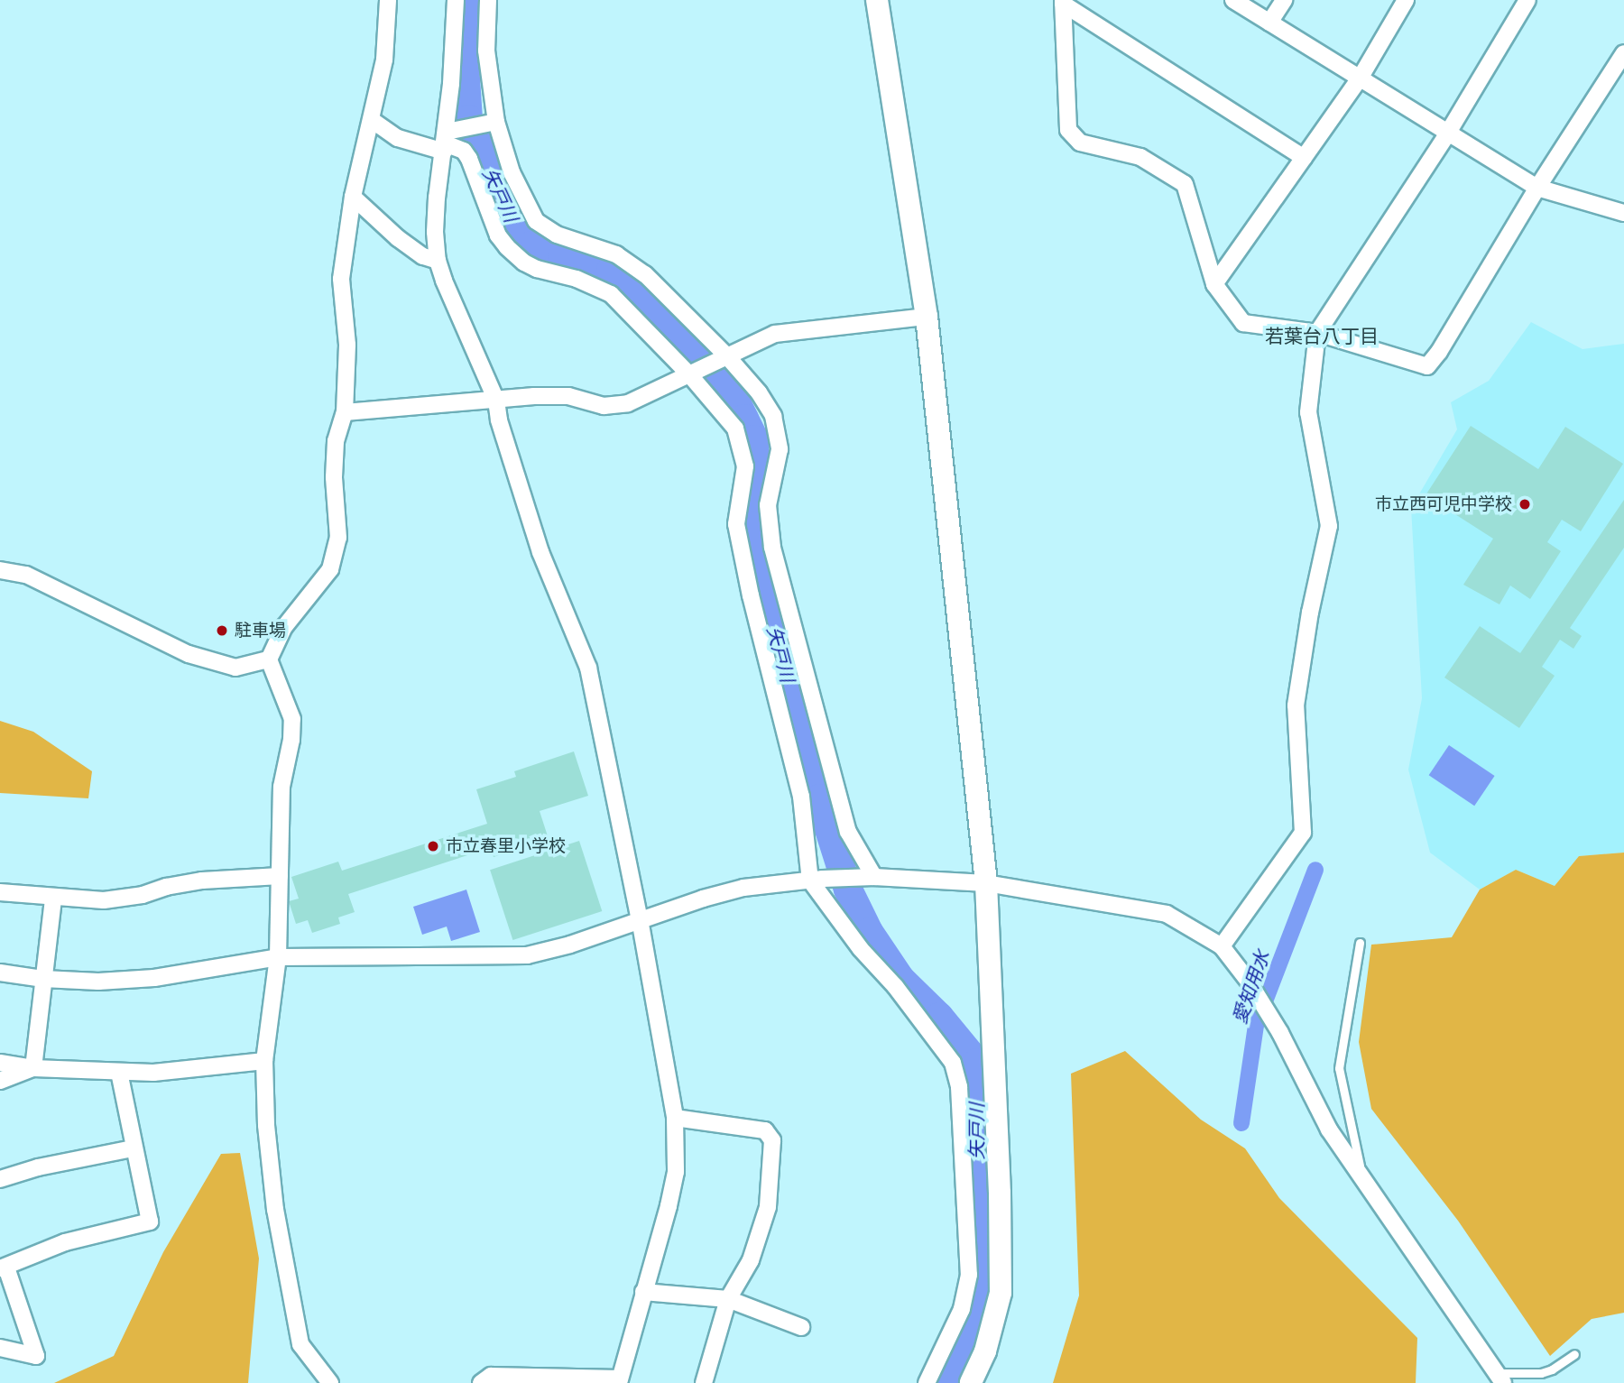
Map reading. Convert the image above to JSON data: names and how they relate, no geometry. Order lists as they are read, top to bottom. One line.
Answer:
{"districts":["若葉台八丁目"],"water":["矢戸川","愛知用水"],"places":["市立西可児中学校","駐車場","市立春里小学校"]}
